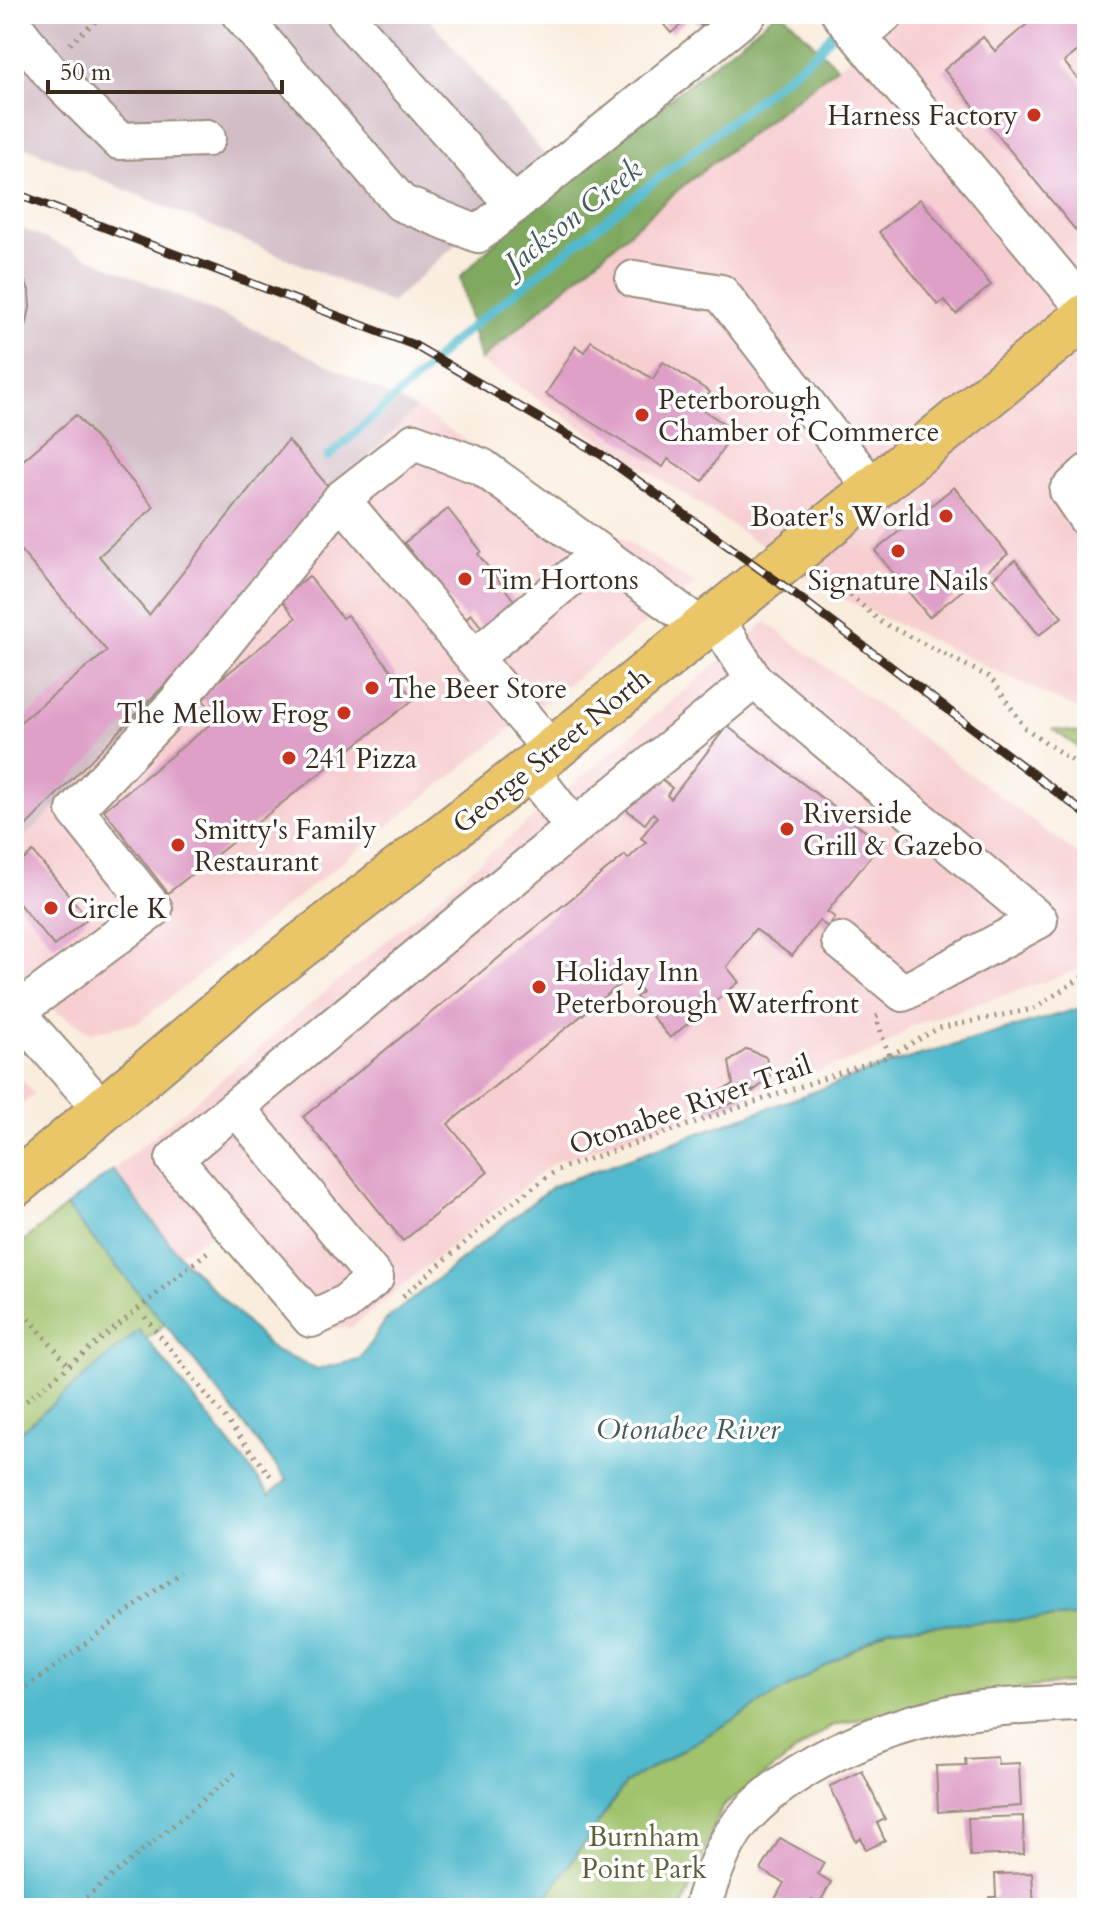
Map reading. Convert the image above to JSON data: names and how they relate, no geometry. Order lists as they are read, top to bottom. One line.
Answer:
{"streets":{"main road":["George Street North"],"path":["Otonabee River Trail"]},"water":["Jackson Creek","Otonabee River"],"parks":["Burnham Point Park"],"places":["Harness Factory","Peterborough Chamber of Commerce","Boater's World","Signature Nails","Tim Hortons","The Beer Store","The Mellow Frog","241 Pizza","Riverside Grill & Gazebo","Smitty's Family Restaurant","Circle K","Holiday Inn Peterborough Waterfront"],"scale_bar":"50 m"}
